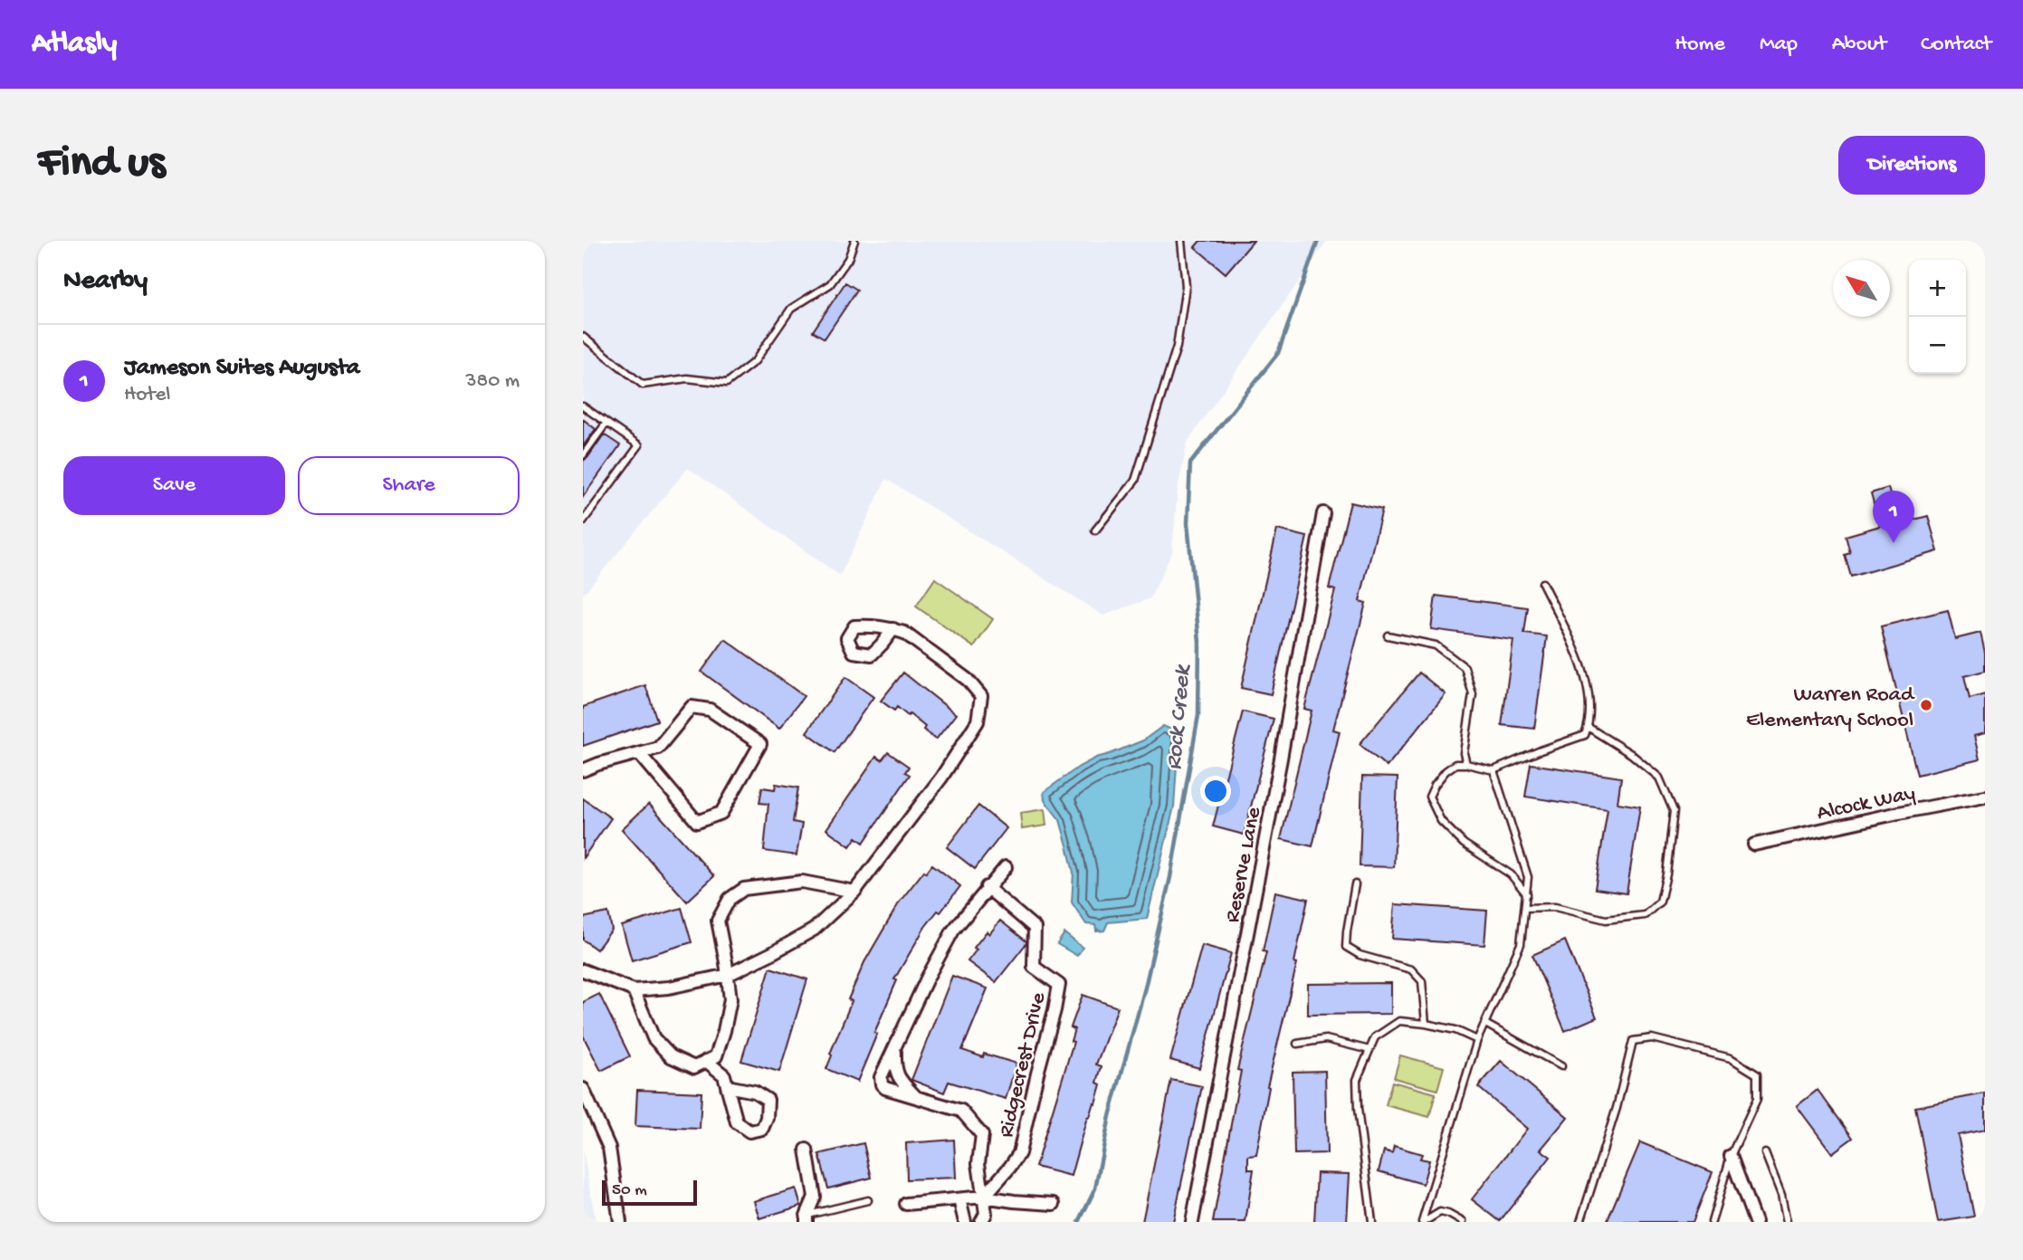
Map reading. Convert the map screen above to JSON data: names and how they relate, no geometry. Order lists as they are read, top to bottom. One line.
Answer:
{"streets":{"street":["Alcock Way","Reserve Lane","Ridgecrest Drive"]},"water":["Rock Creek"],"places":["Warren Road Elementary School"],"scale_bar":"50 m","north":"top left","page":{"header":"Atlasly","nav":["Home","Map","About","Contact"],"buttons":["Directions",["Save","Share"]],"title":"Find us","heading":"Nearby","map_buttons":["+","−"],"list":[{"mark":"1","name":"Jameson Suites Augusta","note":"Hotel","value":"380 m"}],"pins":"1","scale":"50 m"}}
